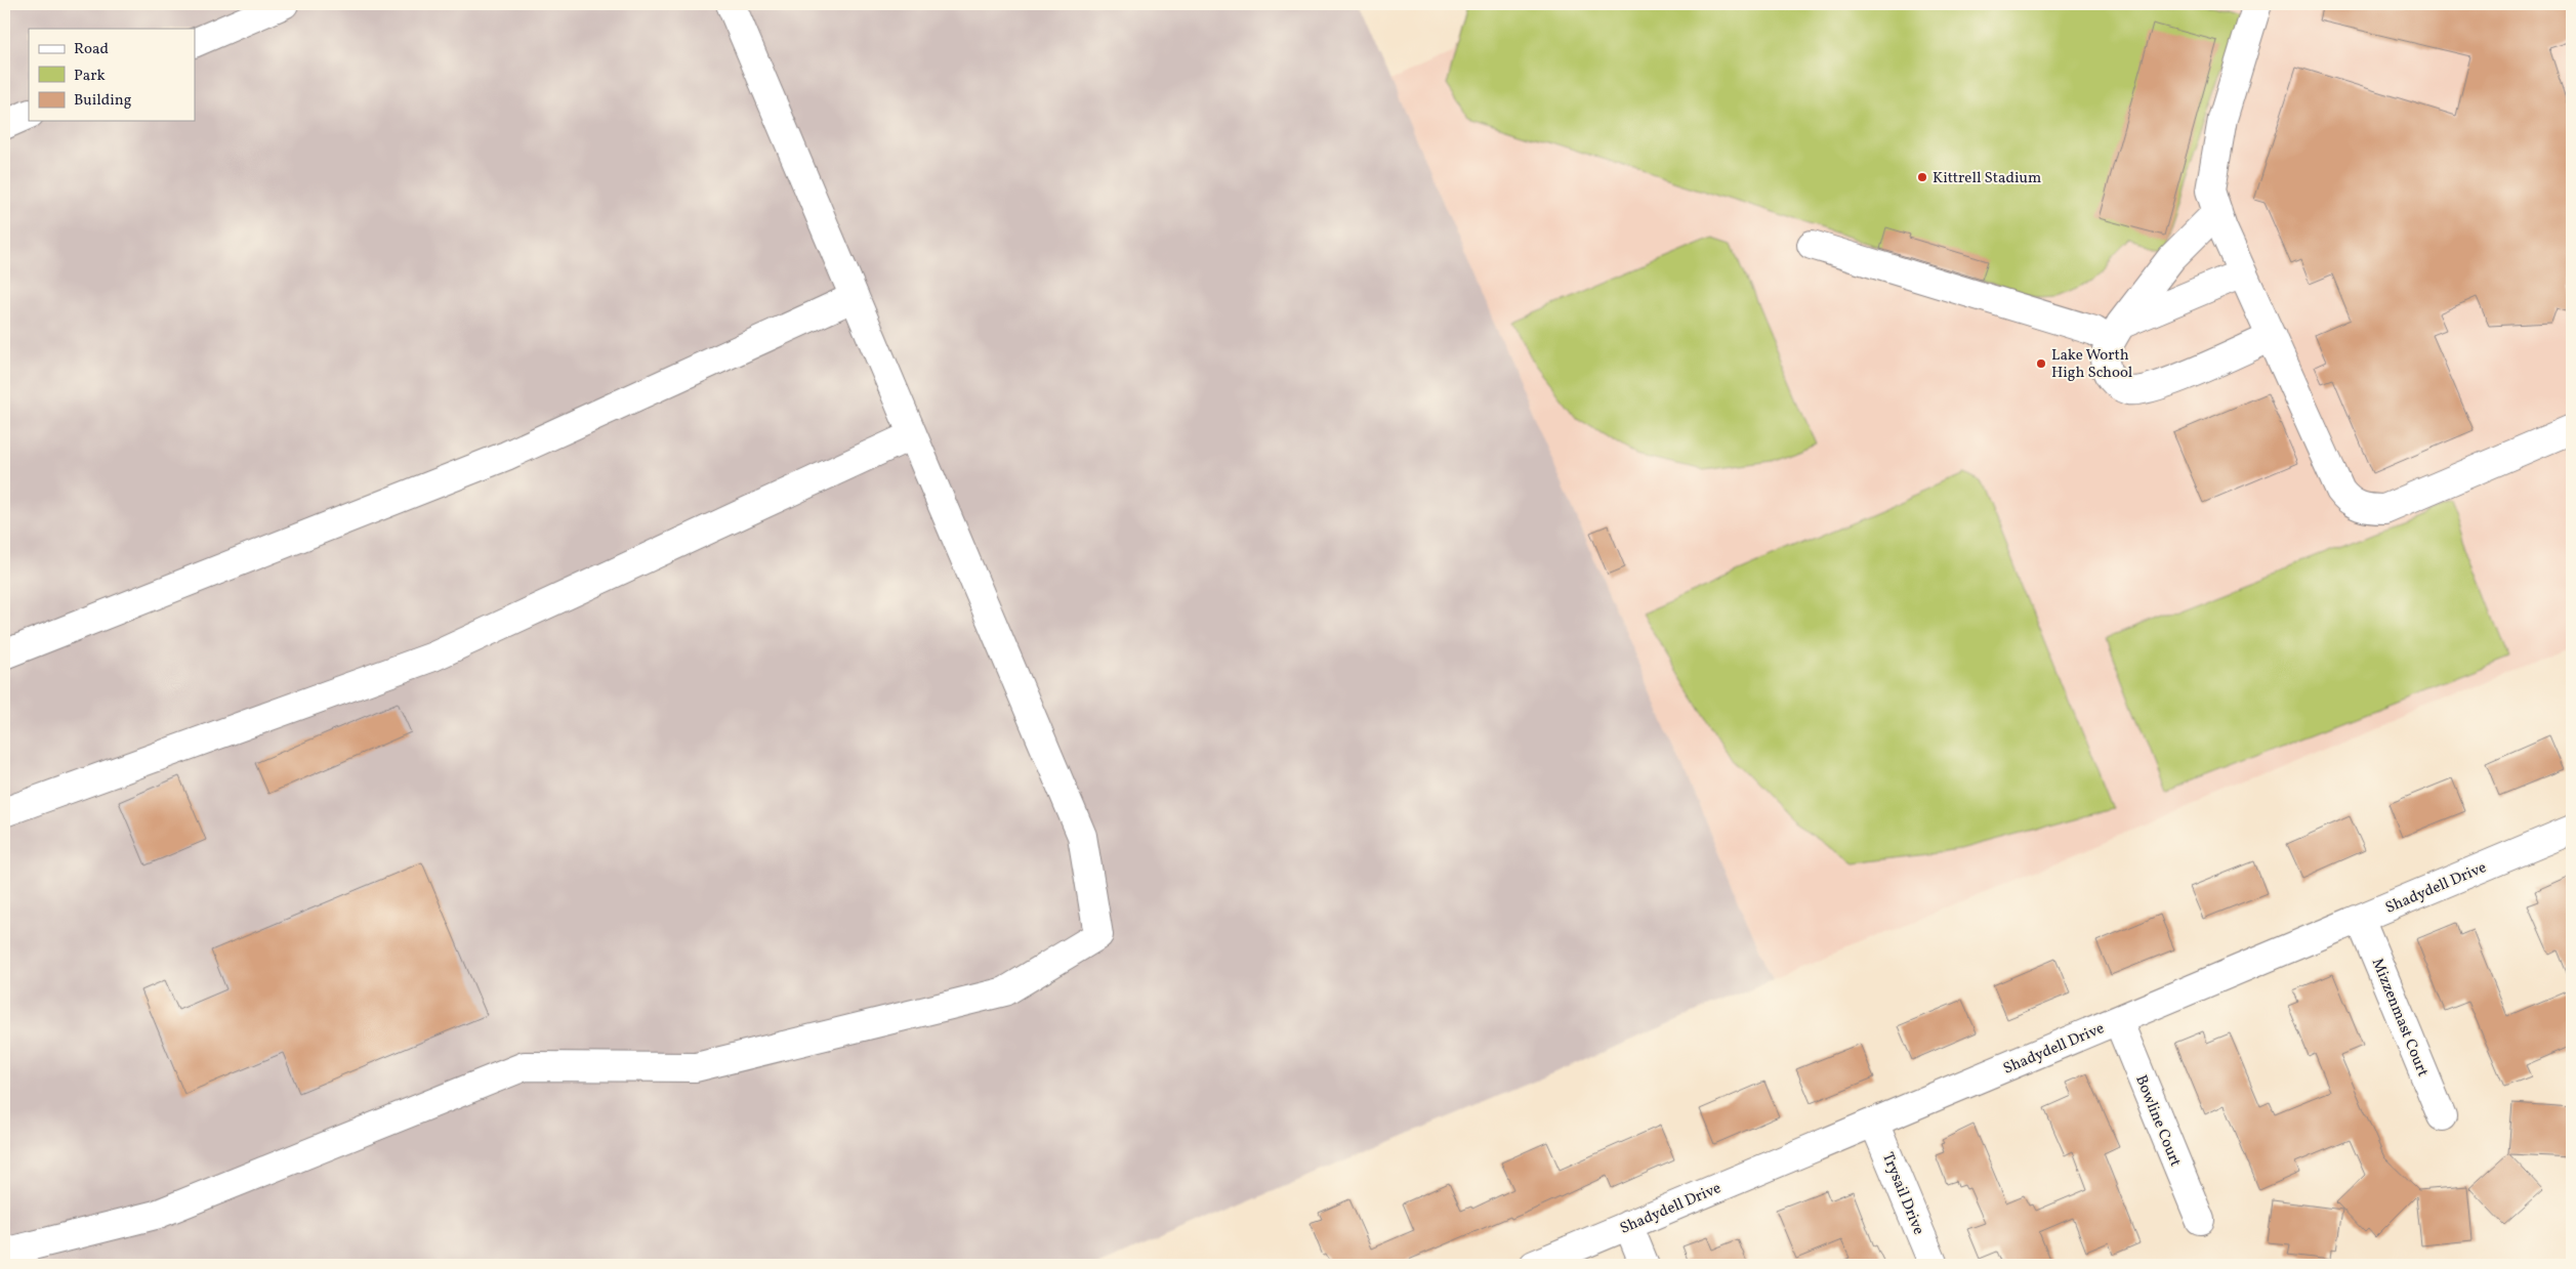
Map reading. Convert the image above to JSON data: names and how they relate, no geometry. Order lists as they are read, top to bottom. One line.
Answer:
{"streets":{"street":["Shadydell Drive","Mizzenmast Court","Bowline Court","Trysail Drive"]},"crossings":[["Shadydell Drive","Mizzenmast Court"],["Shadydell Drive","Bowline Court"],["Shadydell Drive","Trysail Drive"]],"places":["Kittrell Stadium","Lake Worth High School"],"legend":["Road","Park","Building"]}
